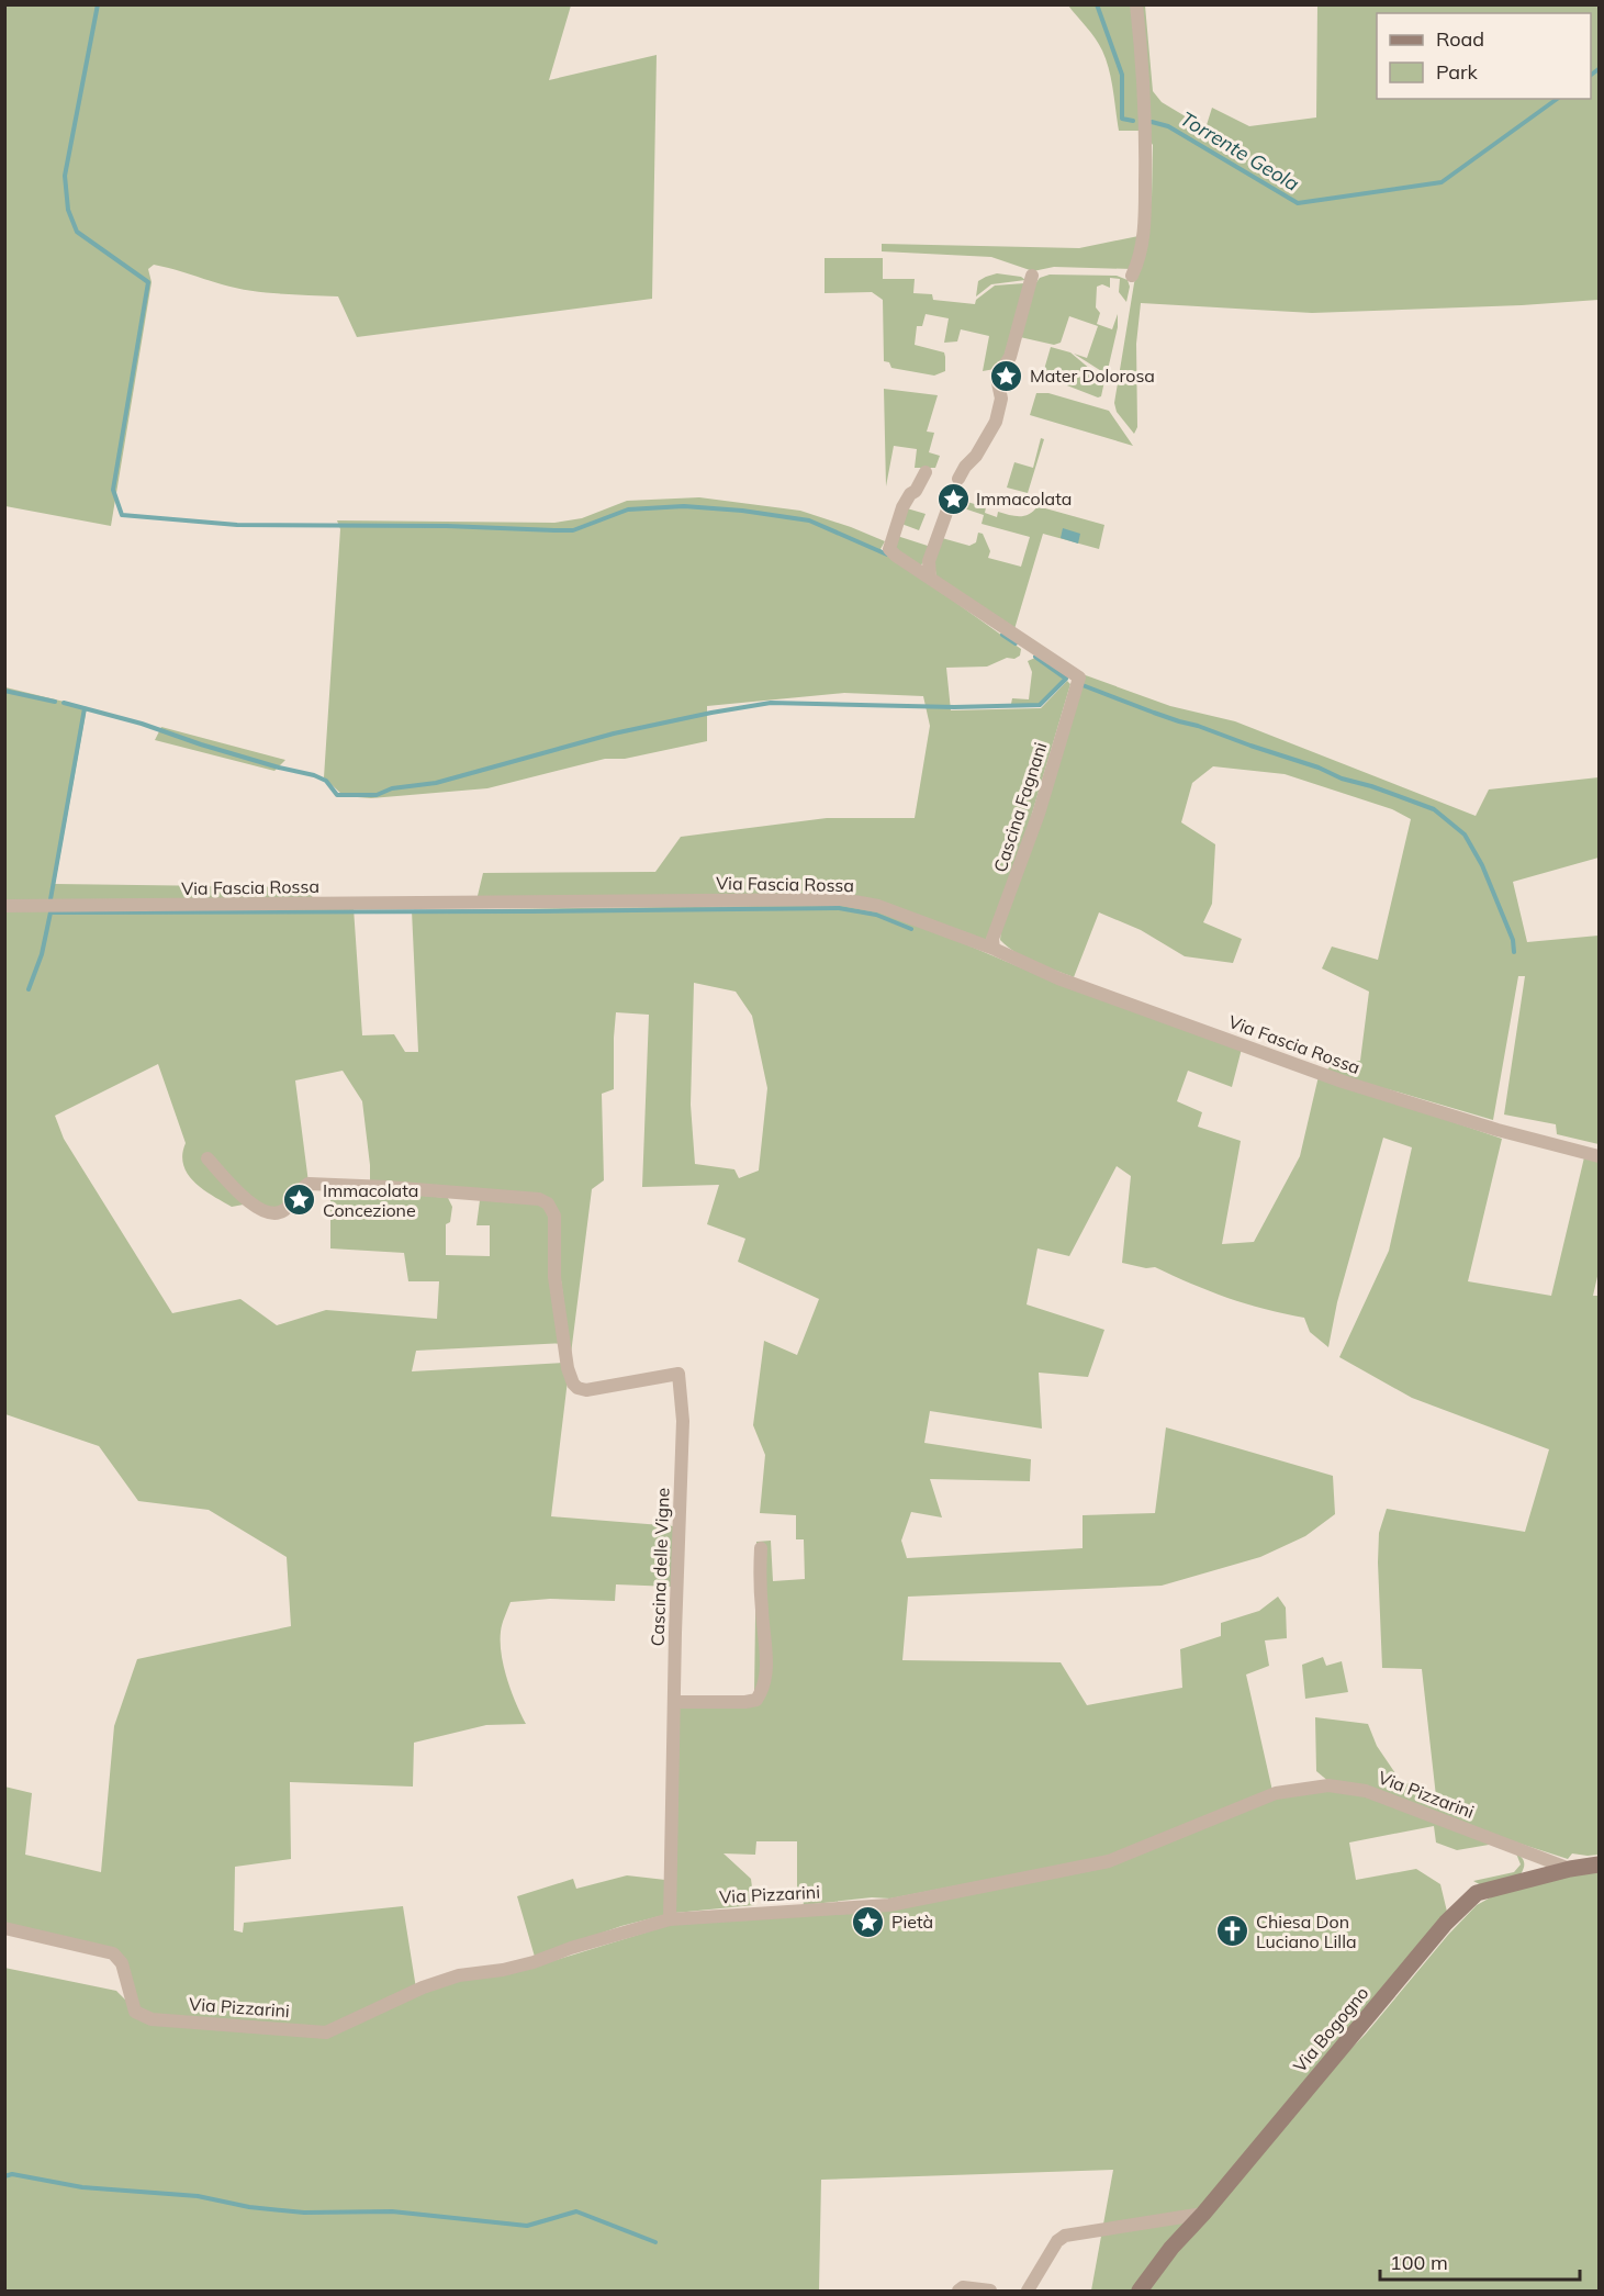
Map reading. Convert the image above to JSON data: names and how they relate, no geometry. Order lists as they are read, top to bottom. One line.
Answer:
{"streets":{"main road":["Via Bogogno"],"street":["Cascina Fagnani","Via Fascia Rossa","Cascina delle Vigne","Via Pizzarini"]},"crossings":[["Cascina Fagnani","Via Fascia Rossa"],["Cascina delle Vigne","Via Pizzarini"],["Via Pizzarini","Via Bogogno"]],"water":["Torrente Geola"],"places":{"place":["Mater Dolorosa","Immacolata","Immacolata Concezione","Pietà"],"church":["Chiesa Don Luciano Lilla"]},"legend":["Road","Park"],"scale_bar":"100 m"}
